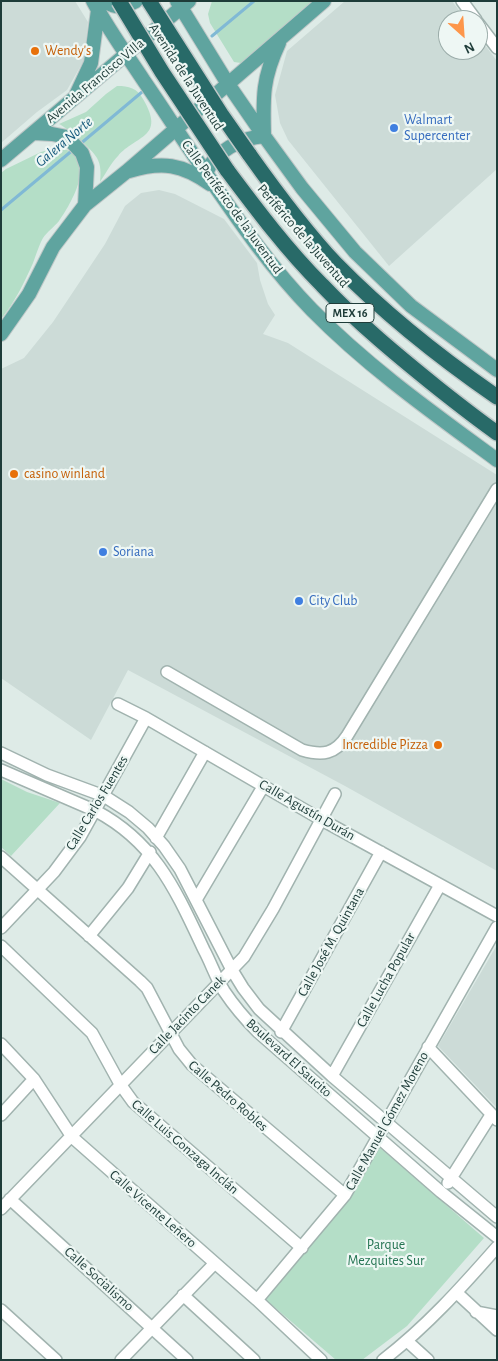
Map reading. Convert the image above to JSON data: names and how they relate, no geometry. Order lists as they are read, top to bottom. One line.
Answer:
{"streets":{"highway":["Avenida de la Juventud","Periférico de la Juventud","MEX 16"],"main road":["Avenida Francisco Villa","Calle Periférico de la Juventud"],"street":["Calle Carlos Fuentes","Calle Agustín Durán","Calle José M. Quintana","Calle Lucha Popular","Calle Jacinto Canek","Boulevard El Saucito","Calle Pedro Robles","Calle Manuel Gómez Moreno","Calle Luis Gonzaga Inclán","Calle Vicente Leñero","Calle Socialismo"]},"crossings":[["Avenida de la Juventud","Periférico de la Juventud"],["Avenida Francisco Villa","Calle Periférico de la Juventud"],["Calle Carlos Fuentes","Calle Agustín Durán"],["Calle Carlos Fuentes","Boulevard El Saucito"],["Calle Carlos Fuentes","Calle Pedro Robles"],["Calle Agustín Durán","Calle José M. Quintana"],["Calle Agustín Durán","Calle Lucha Popular"],["Calle Agustín Durán","Calle Jacinto Canek"],["Calle José M. Quintana","Boulevard El Saucito"],["Calle Lucha Popular","Boulevard El Saucito"],["Calle Jacinto Canek","Boulevard El Saucito"],["Calle Jacinto Canek","Calle Pedro Robles"],["Calle Jacinto Canek","Calle Luis Gonzaga Inclán"],["Calle Jacinto Canek","Calle Vicente Leñero"],["Calle Jacinto Canek","Calle Socialismo"],["Boulevard El Saucito","Calle Manuel Gómez Moreno"],["Calle Pedro Robles","Calle Manuel Gómez Moreno"],["Calle Manuel Gómez Moreno","Calle Luis Gonzaga Inclán"],["Calle Manuel Gómez Moreno","Calle Vicente Leñero"]],"water":["Galera Norte"],"parks":["Parque Mezquites Sur"],"places":["Wendy's","Walmart Supercenter","casino winland","Soriana","City Club","Incredible Pizza"],"north":"bottom right"}
